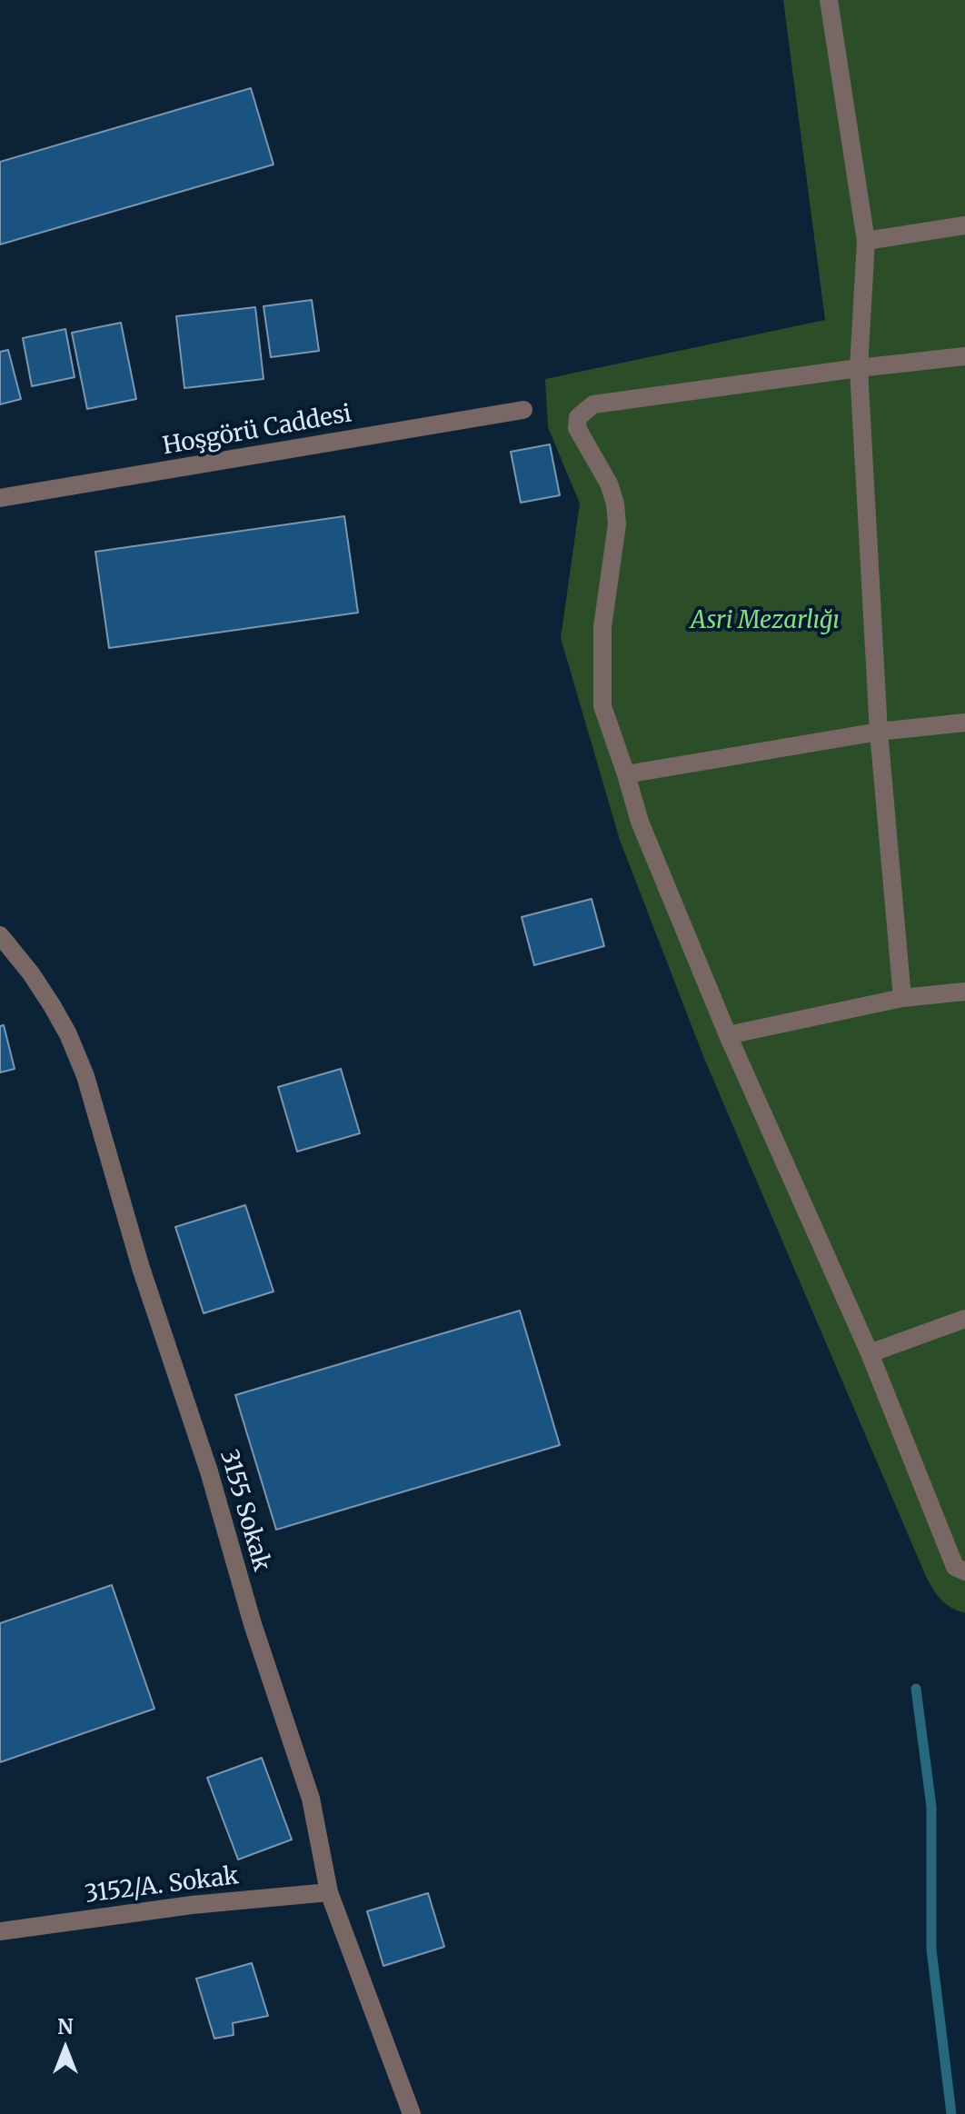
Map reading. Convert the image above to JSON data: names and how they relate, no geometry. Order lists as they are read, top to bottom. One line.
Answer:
{"streets":{"street":["Hoşgörü Caddesi","3155 Sokak","3152/A. Sokak"]},"crossings":[["3155 Sokak","3152/A. Sokak"]],"parks":["Asri Mezarlığı"],"north":"top"}
